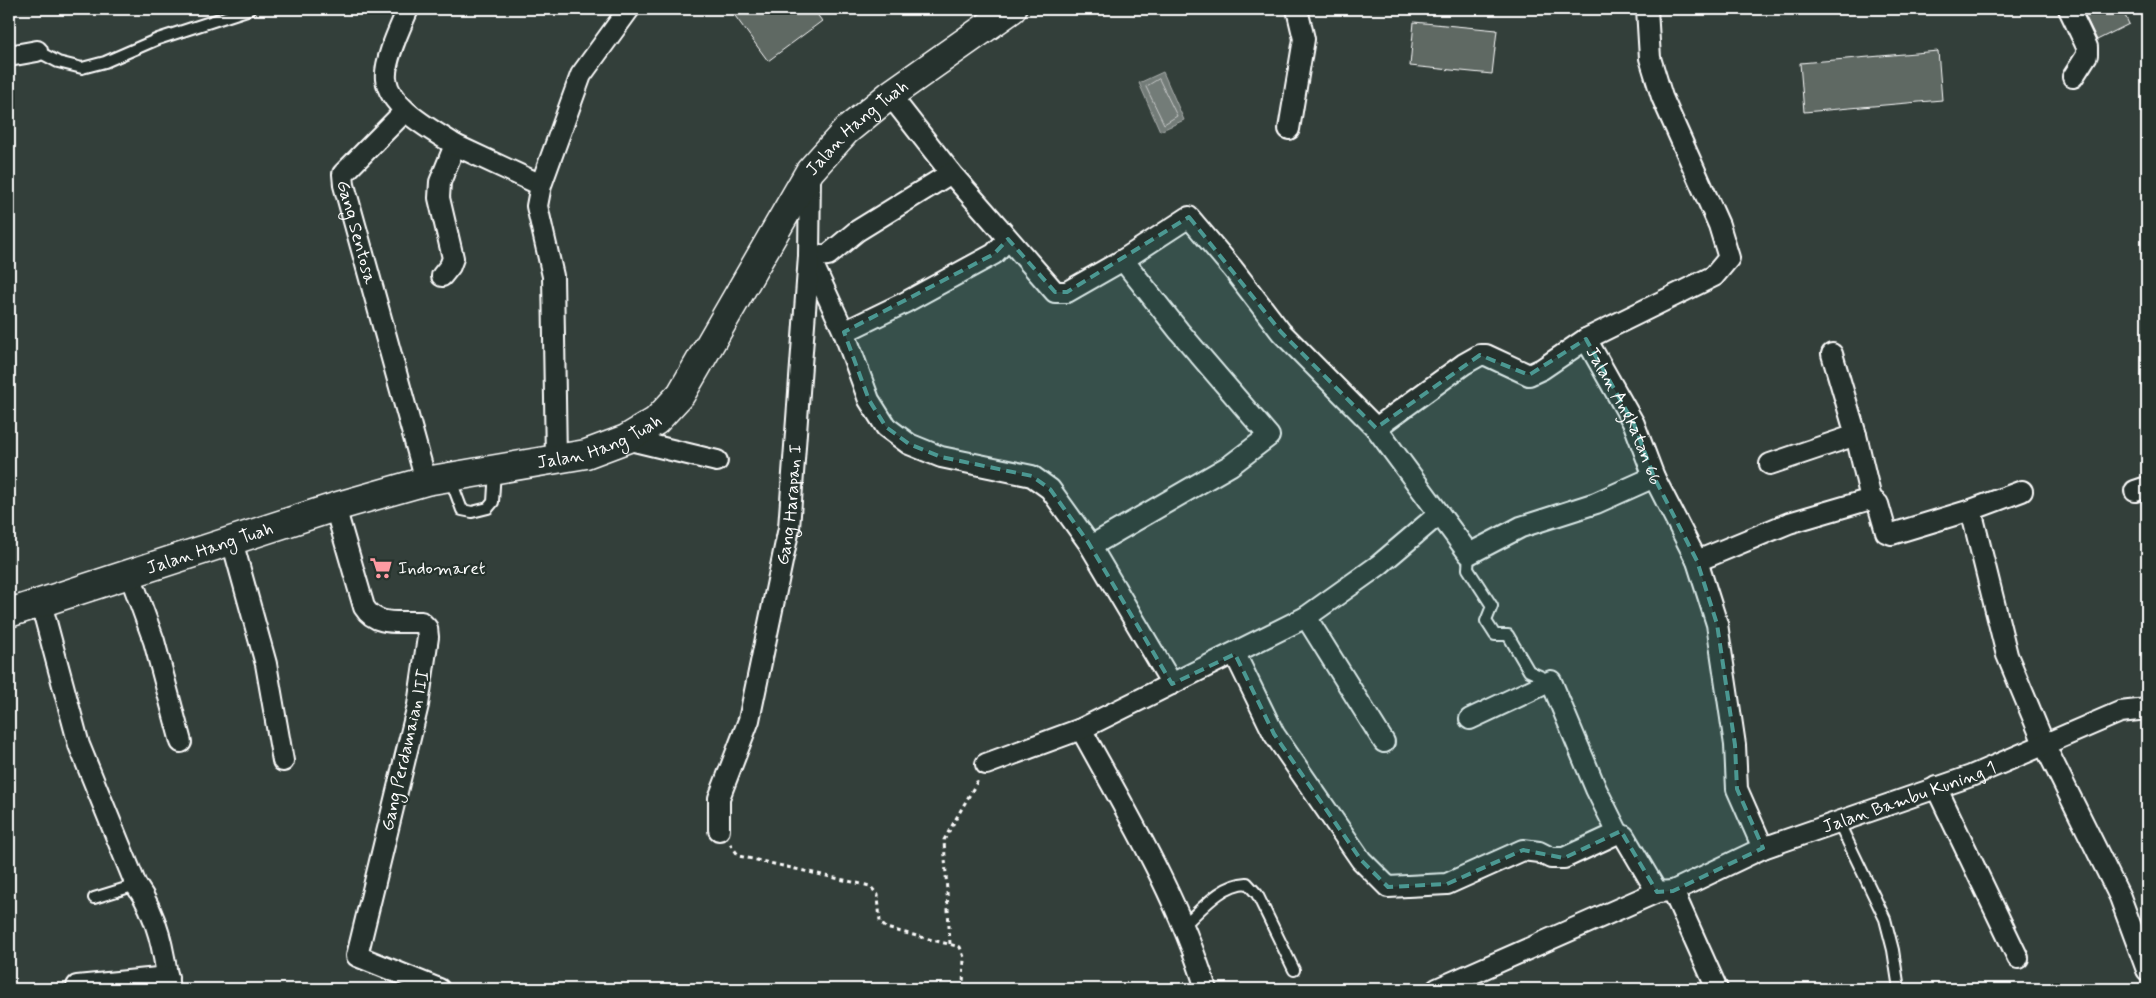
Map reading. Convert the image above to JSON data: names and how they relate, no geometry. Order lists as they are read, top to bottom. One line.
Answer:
{"streets":{"main road":["Jalan Hang Tuah"],"street":["Gang Sentosa","Jalan Angkatan 66","Gang Harapan I","Gang Perdamaian III","Jalan Bambu Kuning 1"]},"crossings":[["Jalan Hang Tuah","Gang Sentosa"],["Jalan Hang Tuah","Gang Harapan I"],["Jalan Hang Tuah","Gang Perdamaian III"],["Jalan Angkatan 66","Jalan Bambu Kuning 1"]],"places":{"supermarket":["Indomaret"]}}
